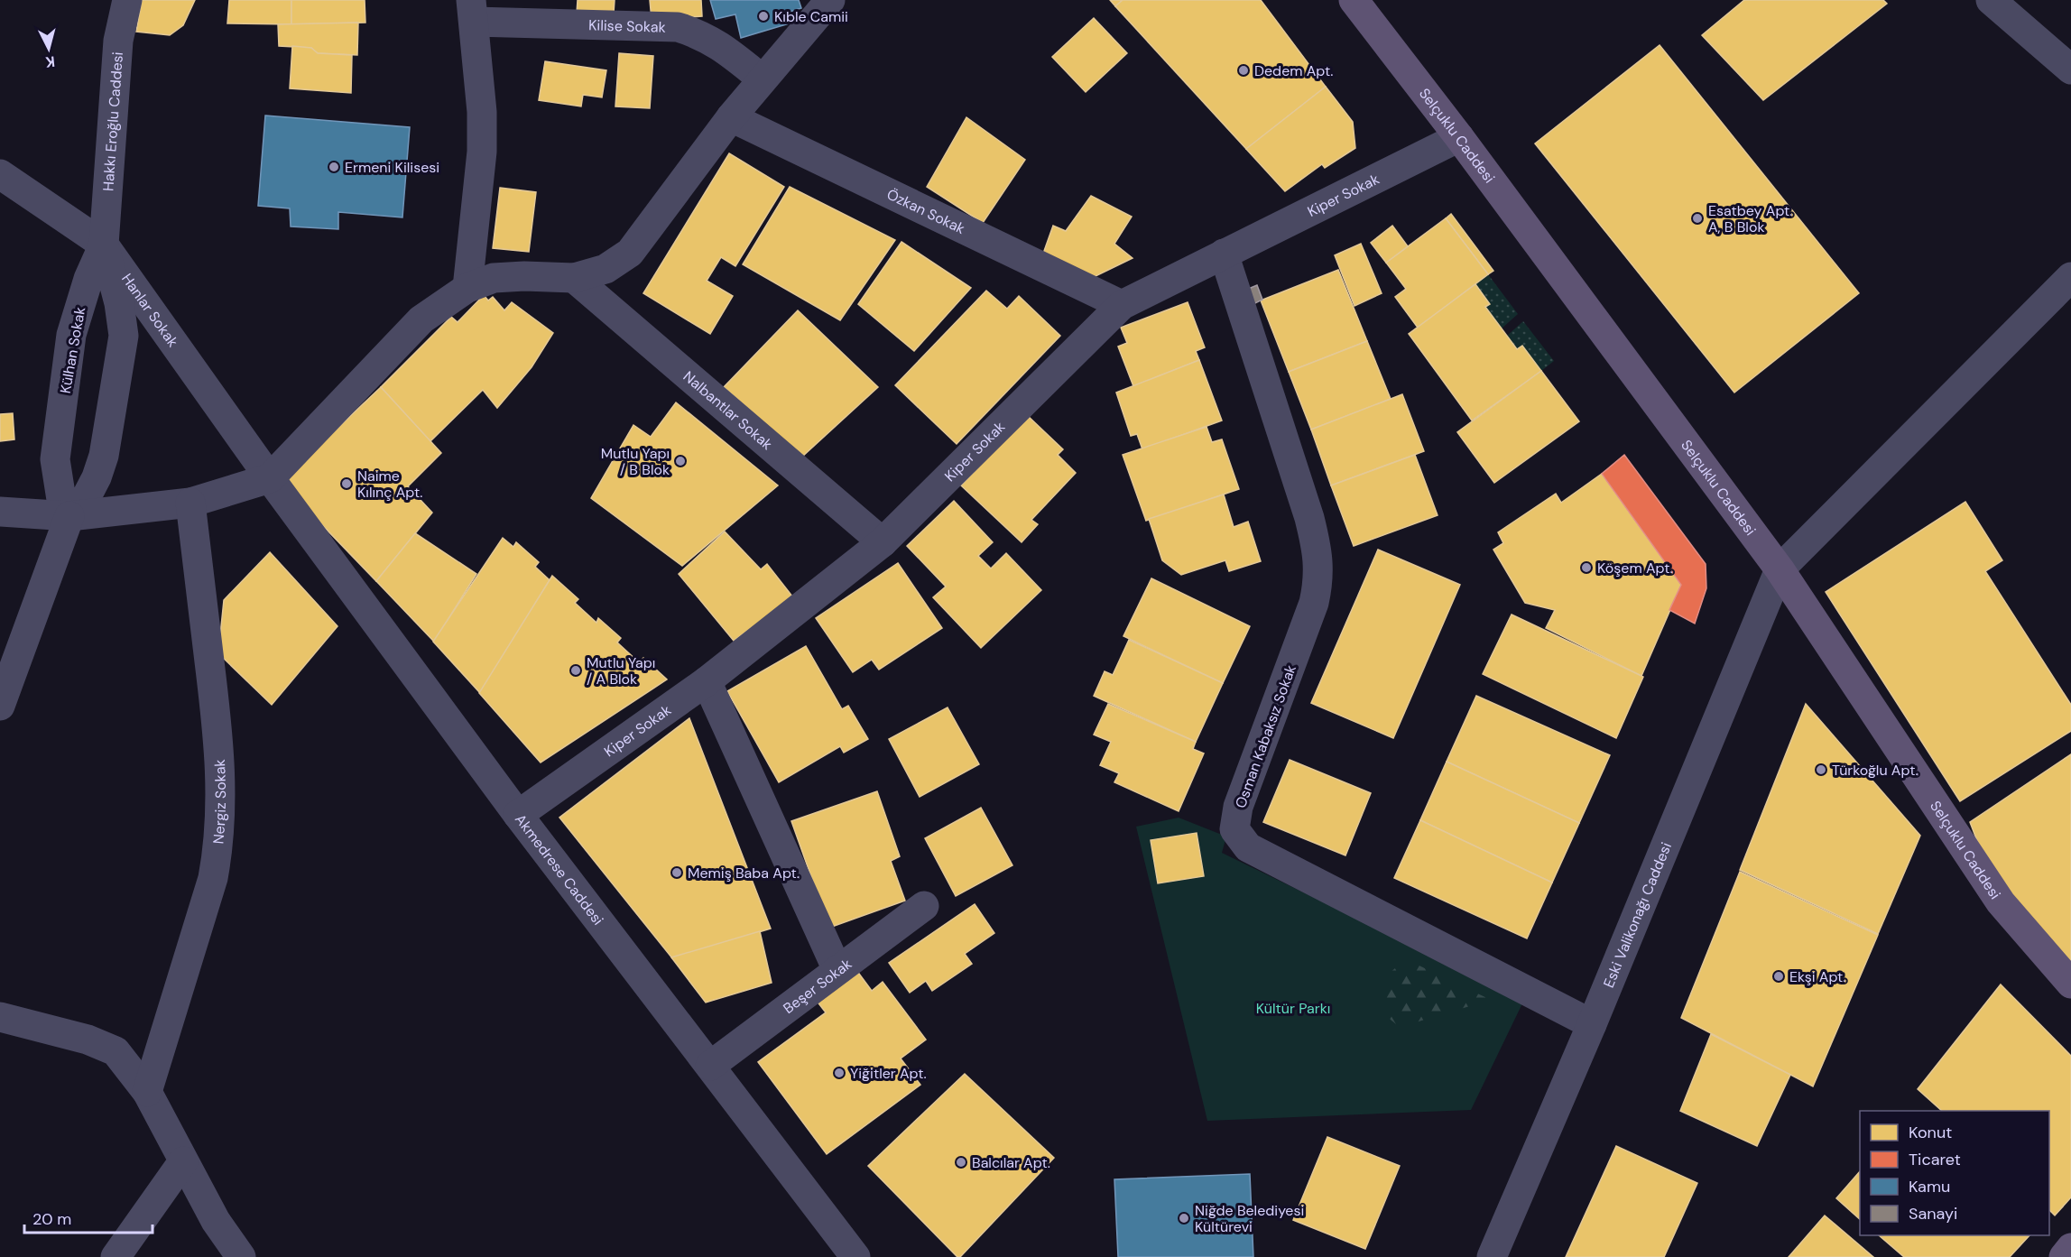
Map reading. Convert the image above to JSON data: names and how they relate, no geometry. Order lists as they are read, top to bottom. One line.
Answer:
{"streets":{"main road":["Selçuklu Caddesi"],"street":["Kilise Sokak","Hakkı Eroğlu Caddesi","Kiper Sokak","Özkan Sokak","Hanlar Sokak","Külhan Sokak","Nalbantlar Sokak","Osman Kabaksız Sokak","Nergiz Sokak","Akmedrese Caddesi","Eski Valikonağı Caddesi","Beşer Sokak"]},"crossings":[["Hakkı Eroğlu Caddesi","Hanlar Sokak"],["Hakkı Eroğlu Caddesi","Külhan Sokak"],["Selçuklu Caddesi","Kiper Sokak"],["Selçuklu Caddesi","Eski Valikonağı Caddesi"],["Kiper Sokak","Özkan Sokak"],["Kiper Sokak","Nalbantlar Sokak"],["Kiper Sokak","Osman Kabaksız Sokak"],["Kiper Sokak","Akmedrese Caddesi"],["Hanlar Sokak","Külhan Sokak"],["Hanlar Sokak","Akmedrese Caddesi"],["Osman Kabaksız Sokak","Eski Valikonağı Caddesi"],["Akmedrese Caddesi","Beşer Sokak"]],"parks":["Kültür Parkı"],"places":["Kıble Camii","Dedem Apt.","Ermeni Kilisesi","Esatbey Apt. A, B Blok","Mutlu Yapı / B Blok","Naime Kılınç Apt.","Köşem Apt.","Mutlu Yapı / A Blok","Türkoğlu Apt.","Memiş Baba Apt.","Ekşi Apt.","Yiğitler Apt.","Balcılar Apt.","Niğde Belediyesi Kültürevi"],"legend":["Konut","Ticaret","Kamu","Sanayi"],"scale_bar":"20 m","north":"bottom"}
